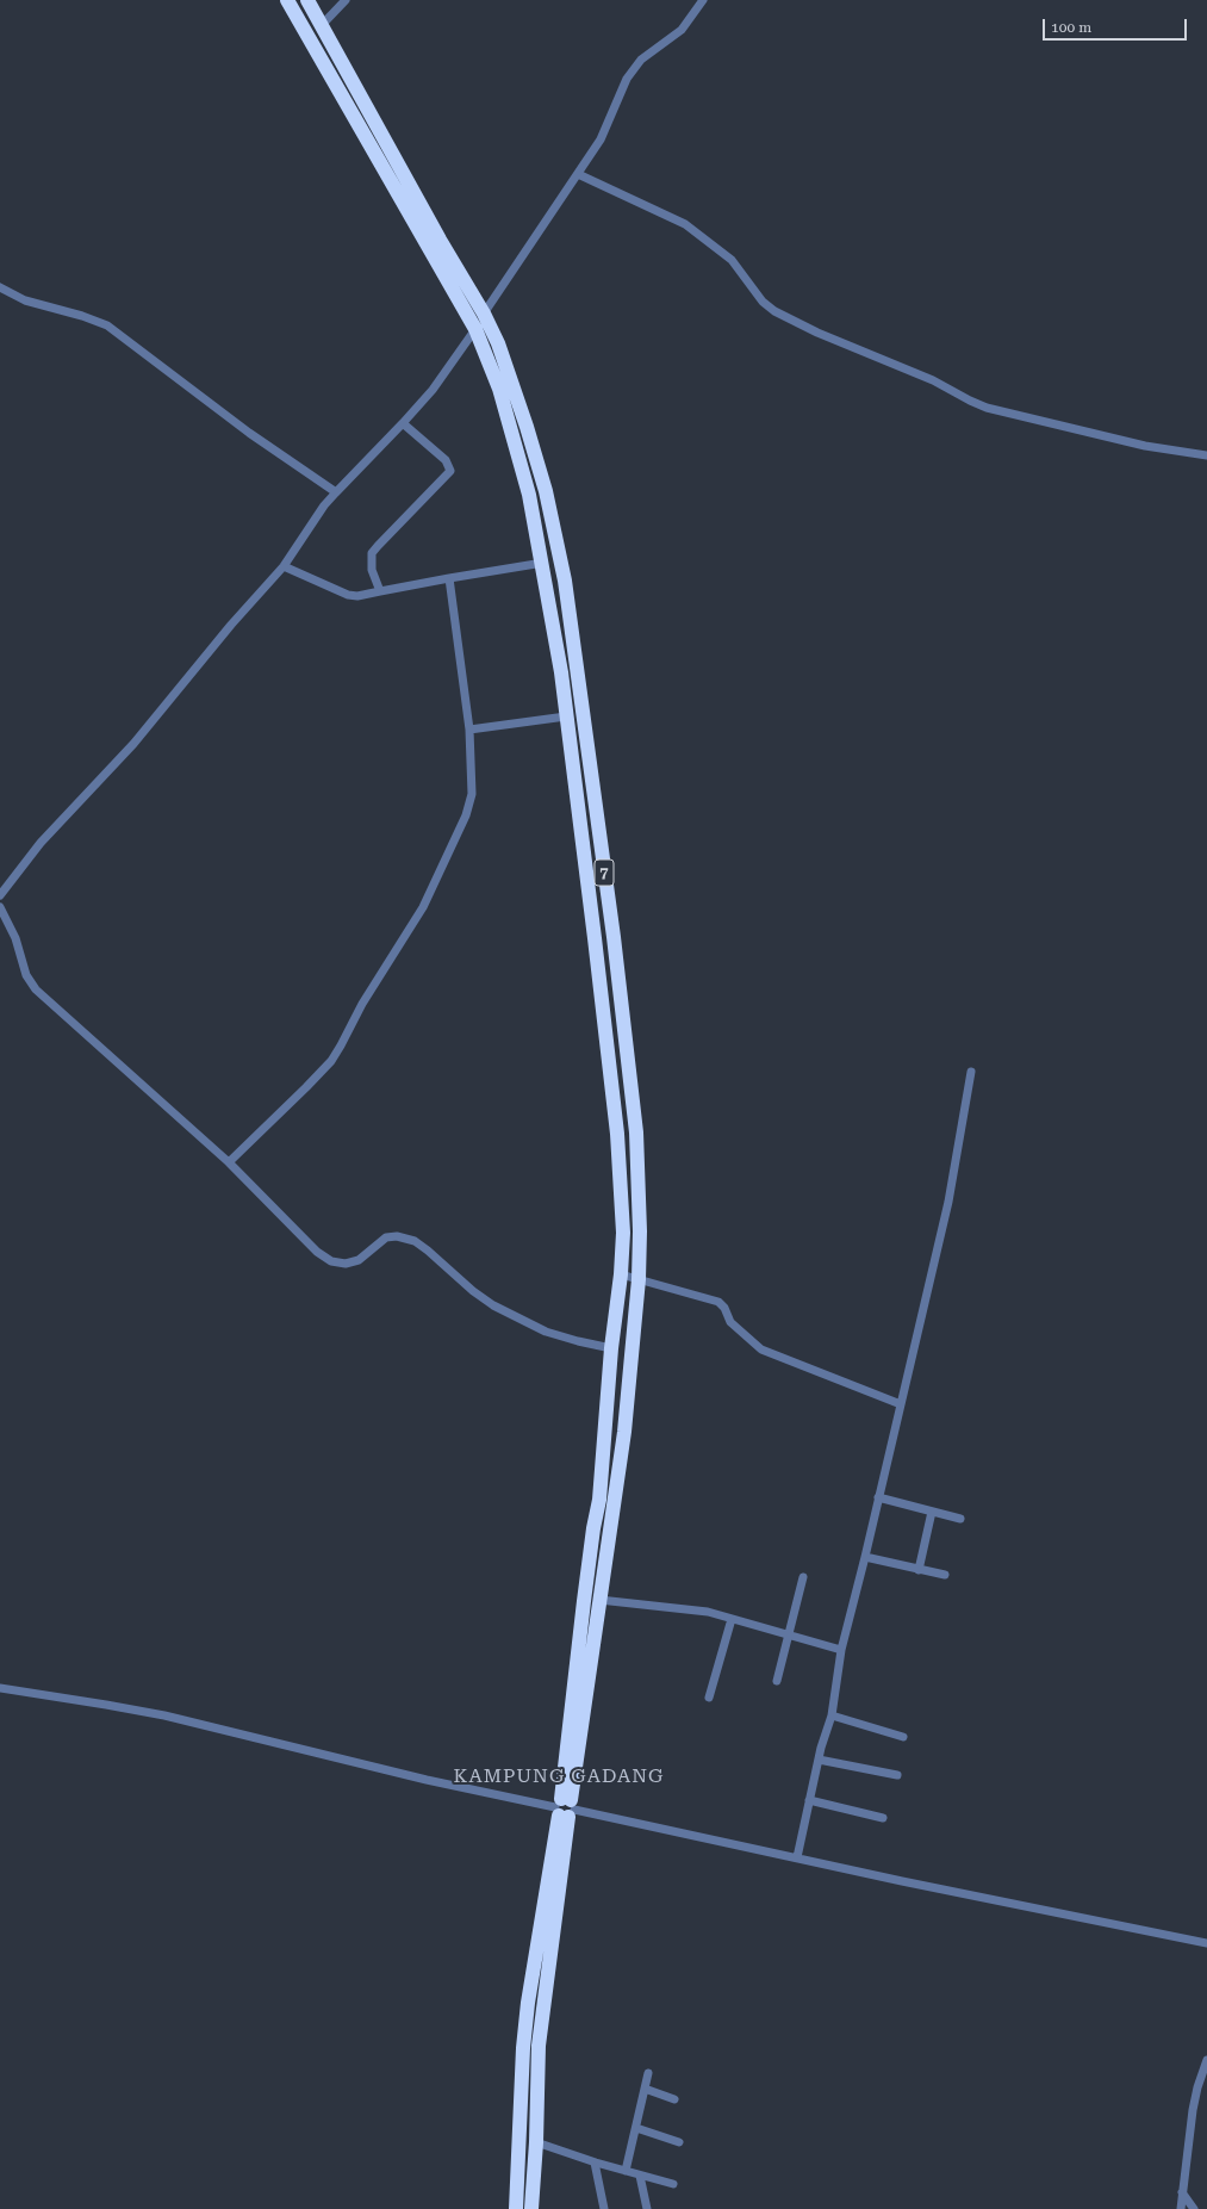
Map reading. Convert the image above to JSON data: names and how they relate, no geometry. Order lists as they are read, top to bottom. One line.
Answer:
{"streets":{"highway":["7"]},"districts":["KAMPUNG GADANG"],"scale_bar":"100 m"}
